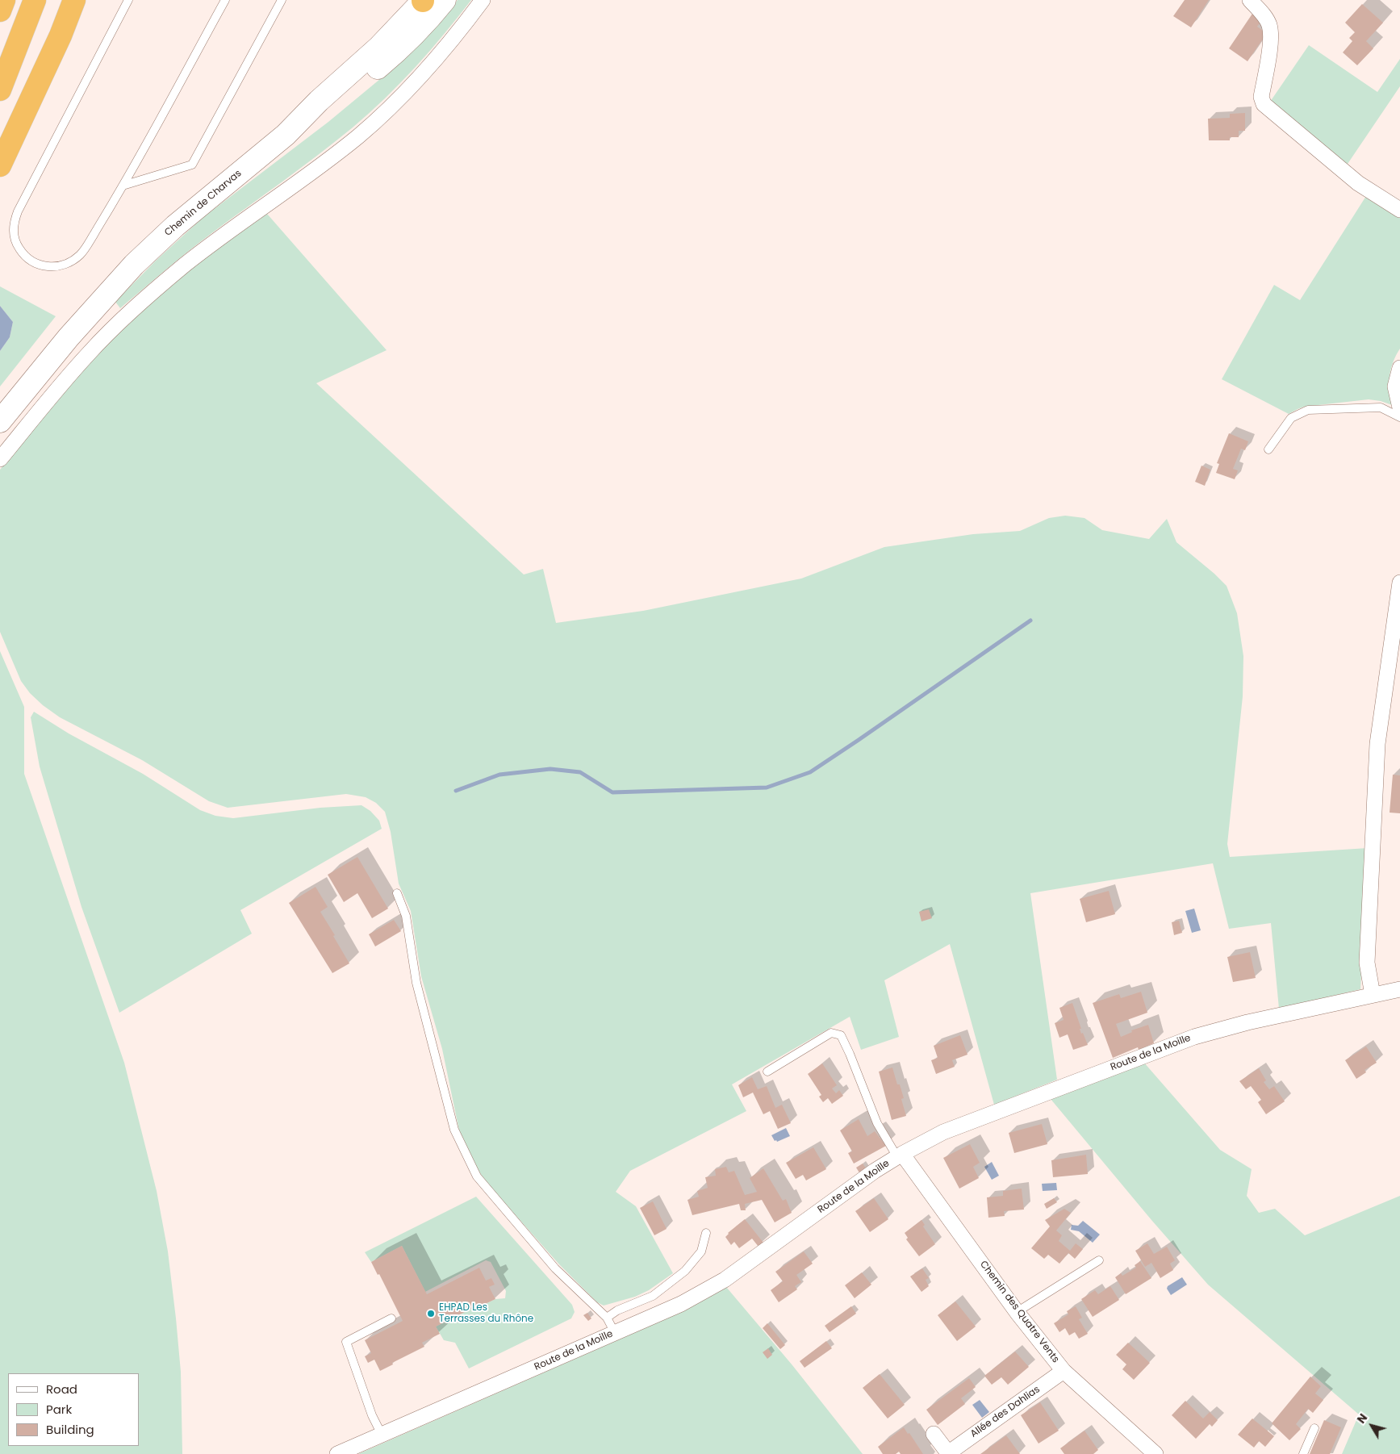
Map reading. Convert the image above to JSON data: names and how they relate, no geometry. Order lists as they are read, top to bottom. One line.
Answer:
{"streets":{"street":["Chemin de Charvas","Route de la Moille","Chemin des Quatre Vents","Allée des Dahlias"]},"crossings":[["Route de la Moille","Chemin des Quatre Vents"],["Chemin des Quatre Vents","Allée des Dahlias"]],"places":["EHPAD Les Terrasses du Rhône"],"legend":["Road","Park","Building"],"north":"top left"}
